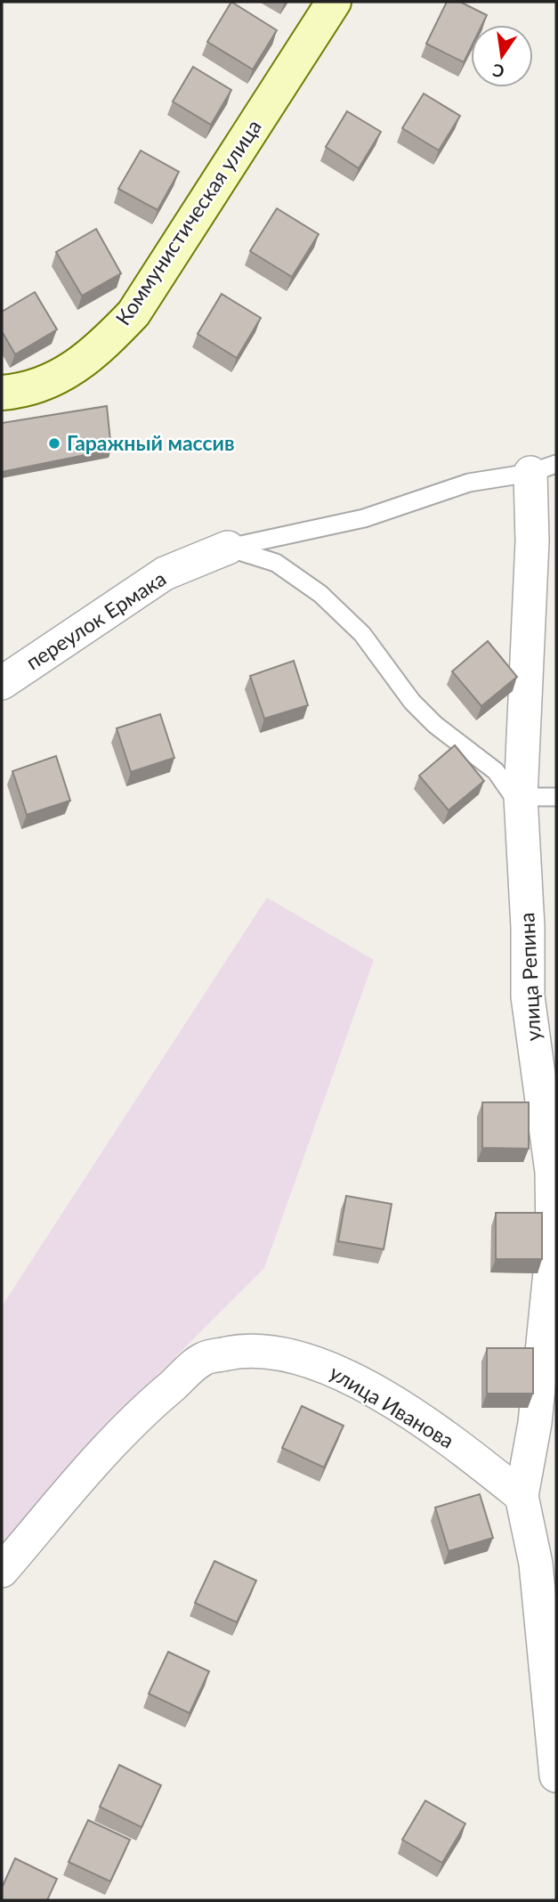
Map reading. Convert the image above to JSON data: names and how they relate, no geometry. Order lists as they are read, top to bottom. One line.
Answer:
{"streets":{"street":["Коммунистическая улица","переулок Ермака","улица Репина","улица Иванова"]},"crossings":[["улица Репина","улица Иванова"]],"places":["Гаражный массив"],"north":"bottom"}
